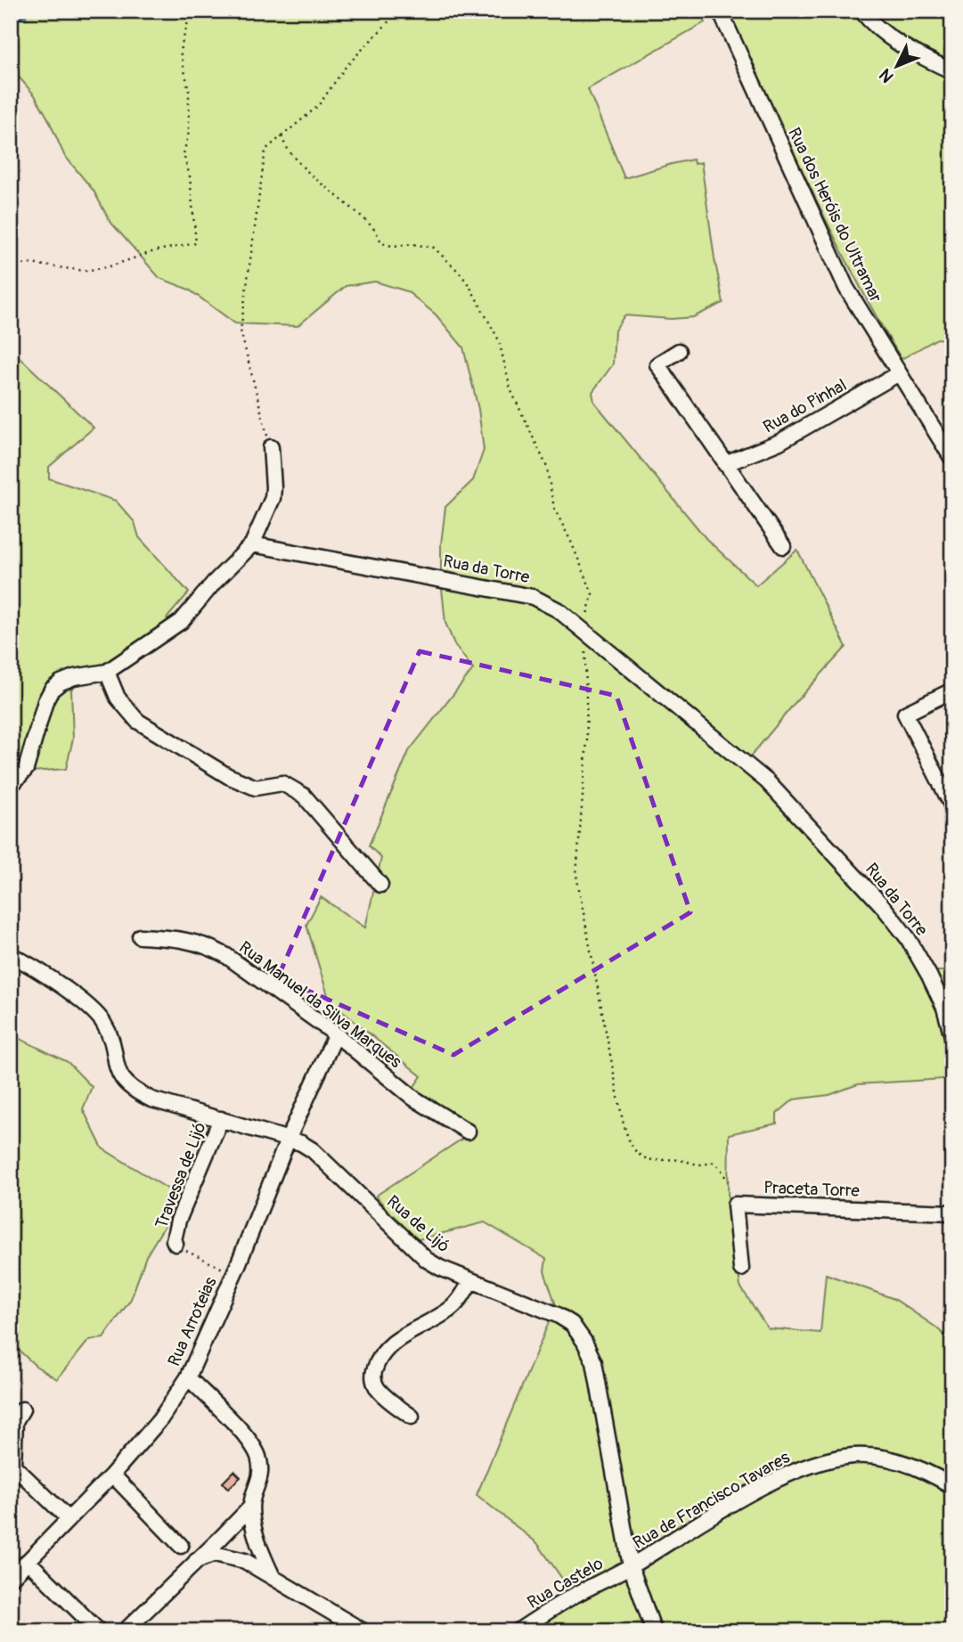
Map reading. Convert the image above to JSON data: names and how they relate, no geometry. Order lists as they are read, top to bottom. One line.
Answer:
{"streets":{"street":["Rua dos Heróis do Ultramar","Rua do Pinhal","Rua da Torre","Rua Manuel da Silva Marques","Travessa de Lijó","Praceta Torre","Rua de Lijó","Rua Arroteias","Rua de Francisco Tavares","Rua Castelo"]},"crossings":[["Rua dos Heróis do Ultramar","Rua do Pinhal"],["Rua Manuel da Silva Marques","Rua Arroteias"],["Travessa de Lijó","Rua de Lijó"],["Rua de Lijó","Rua Arroteias"],["Rua de Lijó","Rua de Francisco Tavares"],["Rua de Lijó","Rua Castelo"],["Rua de Francisco Tavares","Rua Castelo"]],"north":"bottom left"}
